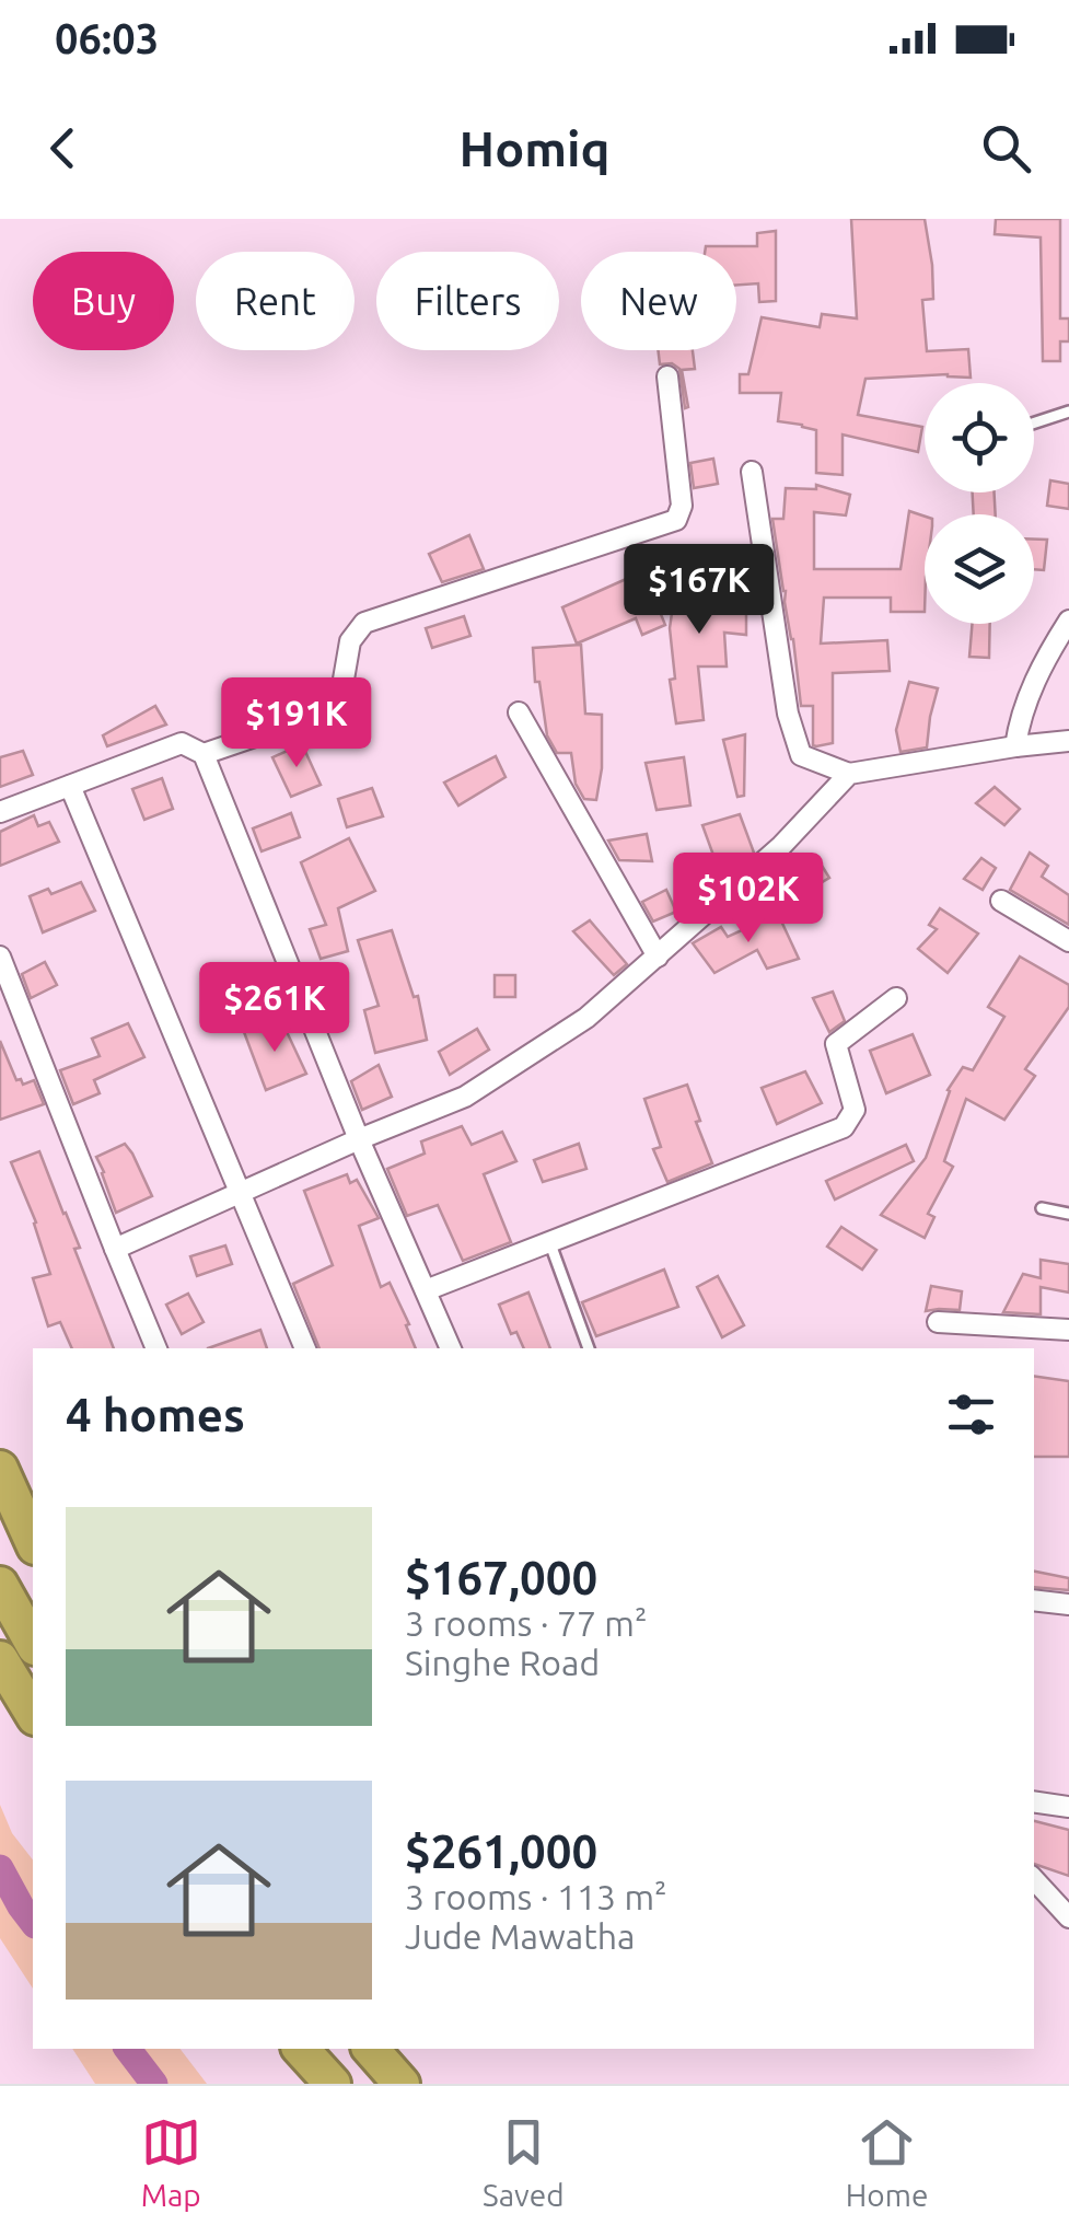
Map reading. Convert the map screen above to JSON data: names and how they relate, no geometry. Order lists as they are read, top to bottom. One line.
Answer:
{"page":{"status":"06:03","header":"Homiq","chip":["Buy","Rent","Filters","New"],"price":["$167K","$191K","$102K","$261K"],"heading":"4 homes","list":[{"name":"$167,000","note":"3 rooms · 77 m² · Singhe Road"},{"name":"$261,000","note":"3 rooms · 113 m² · Jude Mawatha"}],"tabs":["Map","Saved","Home"]}}
